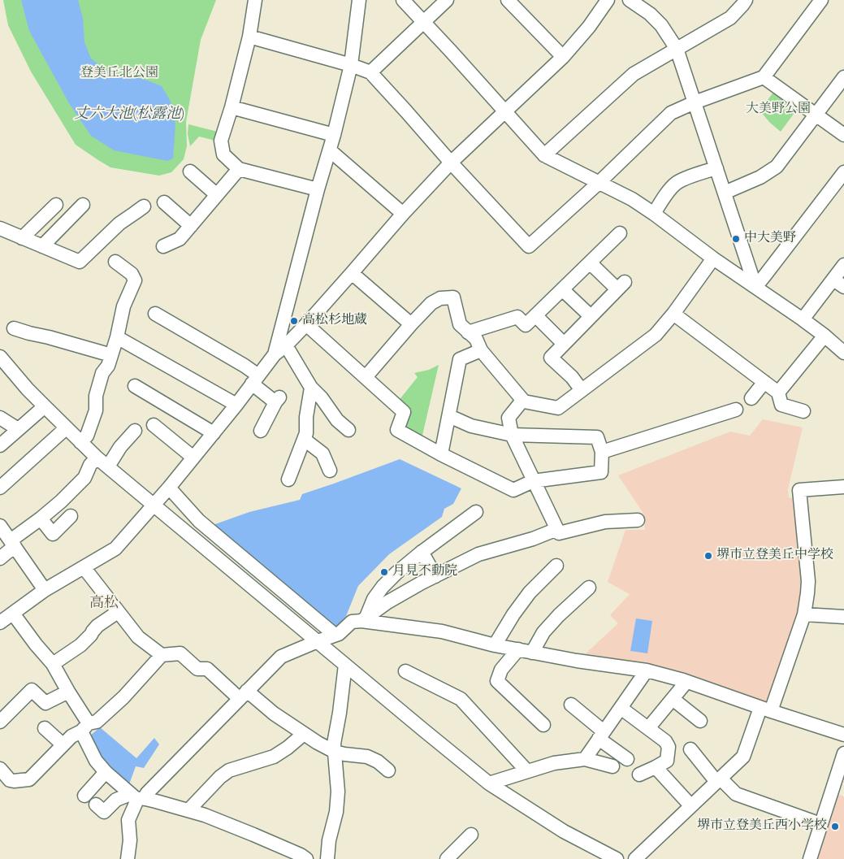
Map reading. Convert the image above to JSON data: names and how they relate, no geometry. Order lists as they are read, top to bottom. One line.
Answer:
{"districts":["高松"],"water":["丈六大池(松露池)"],"parks":["登美丘北公園","大美野公園"],"places":["中大美野","高松杉地蔵","堺市立登美丘中学校","月見不動院","堺市立登美丘西小学校"]}
